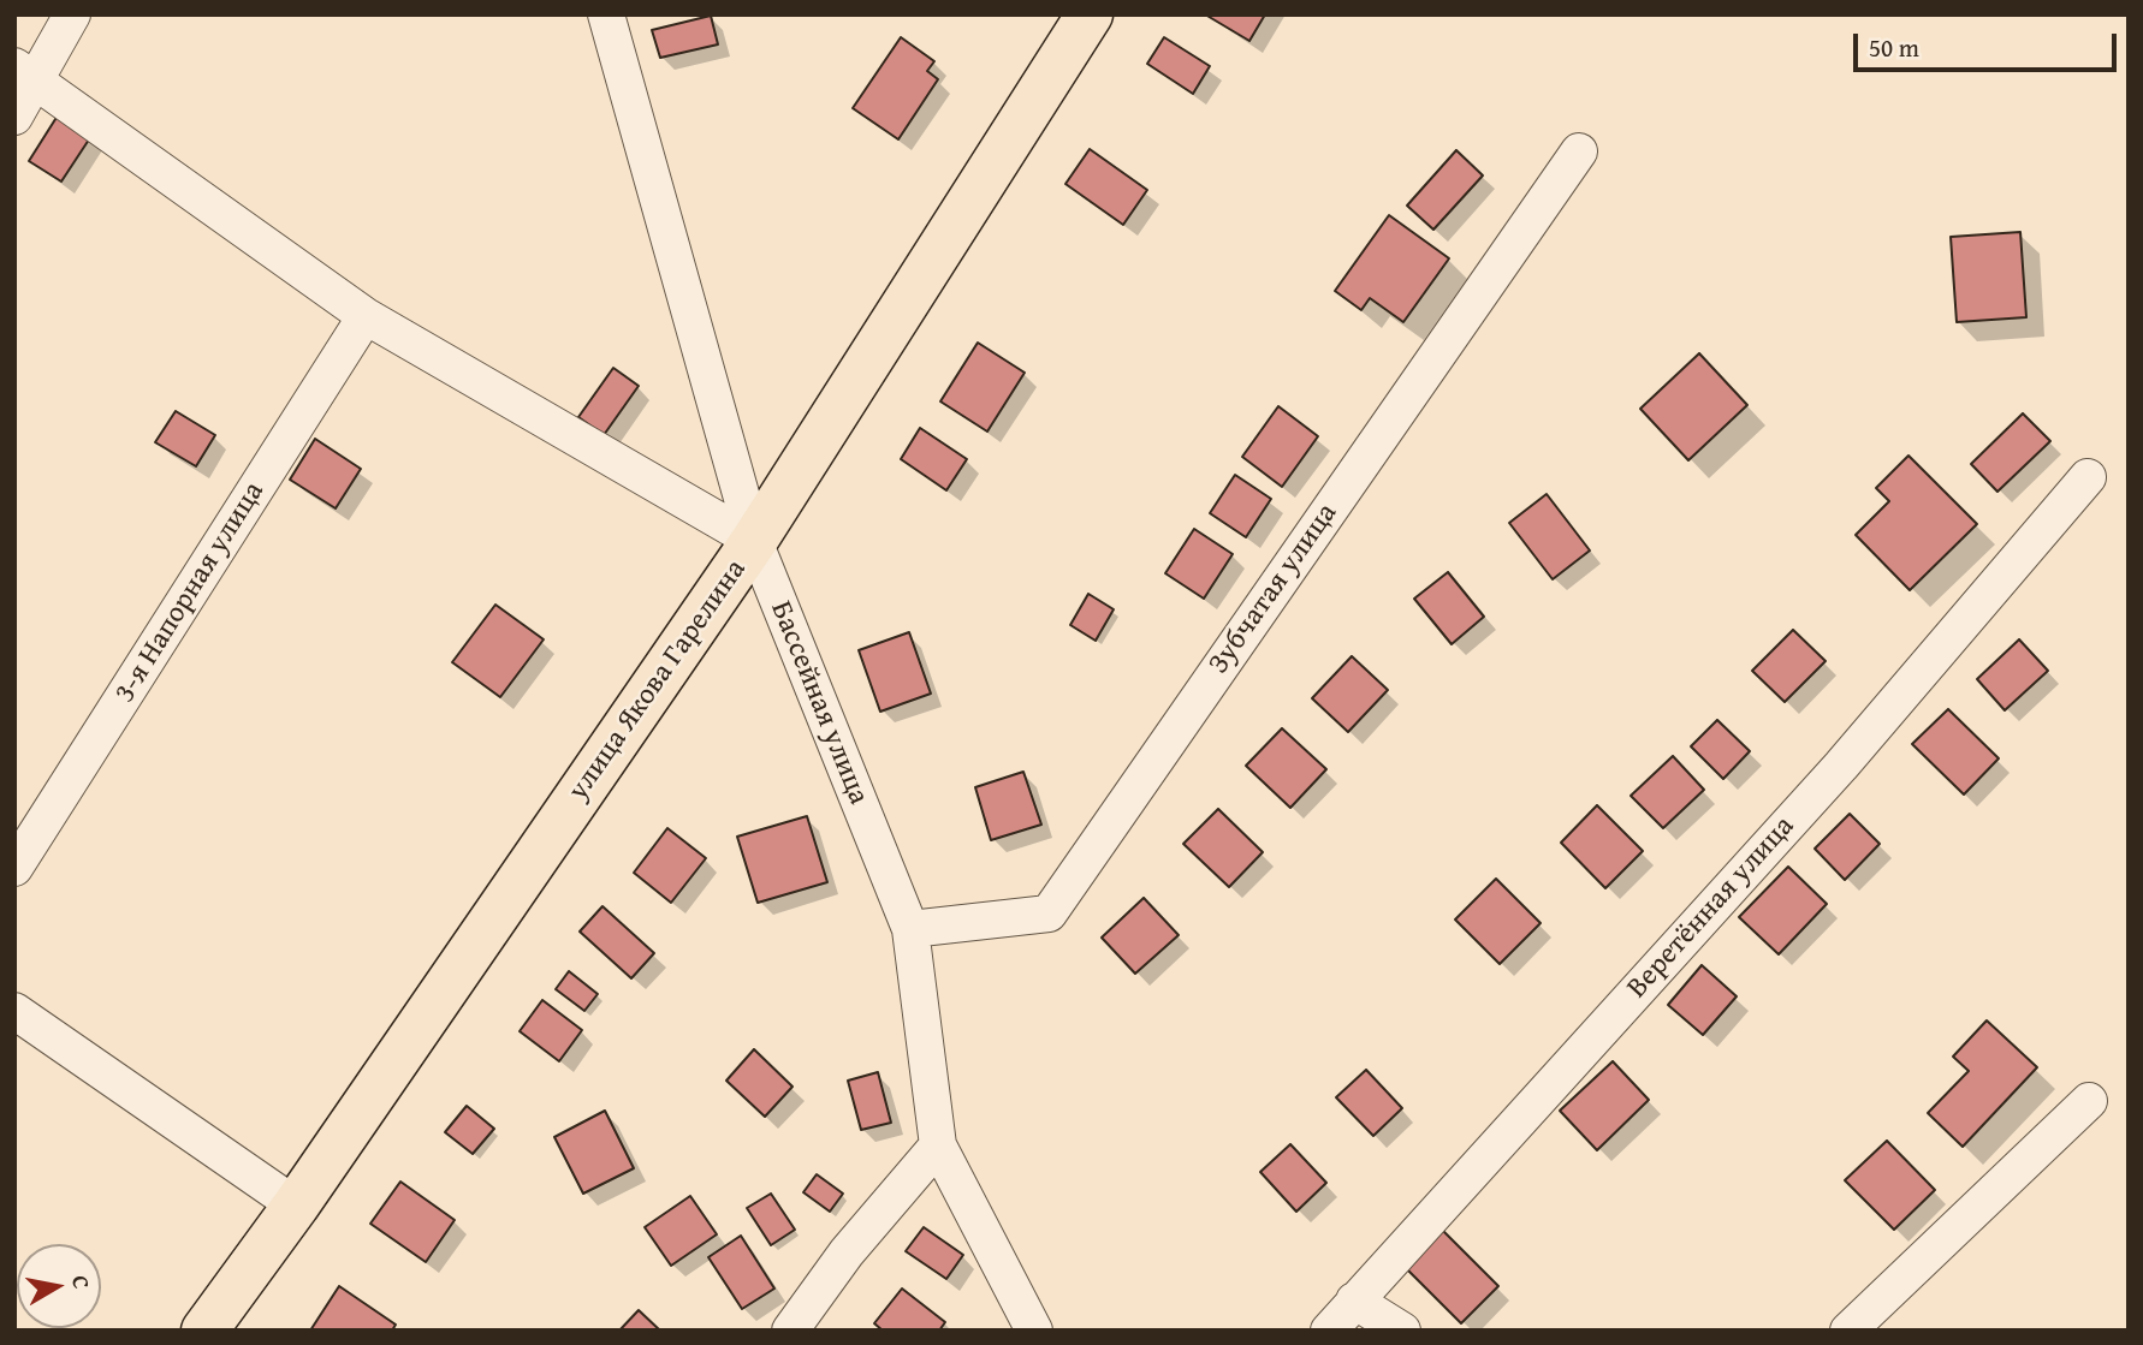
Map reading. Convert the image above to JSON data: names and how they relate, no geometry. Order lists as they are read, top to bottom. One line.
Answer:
{"streets":{"main road":["улица Якова Гарелина"],"street":["Зубчатая улица","3-я Напорная улица","Бассейная улица","Веретённая улица"]},"crossings":[["Зубчатая улица","Бассейная улица"],["улица Якова Гарелина","Бассейная улица"]],"scale_bar":"50 m","north":"right"}
